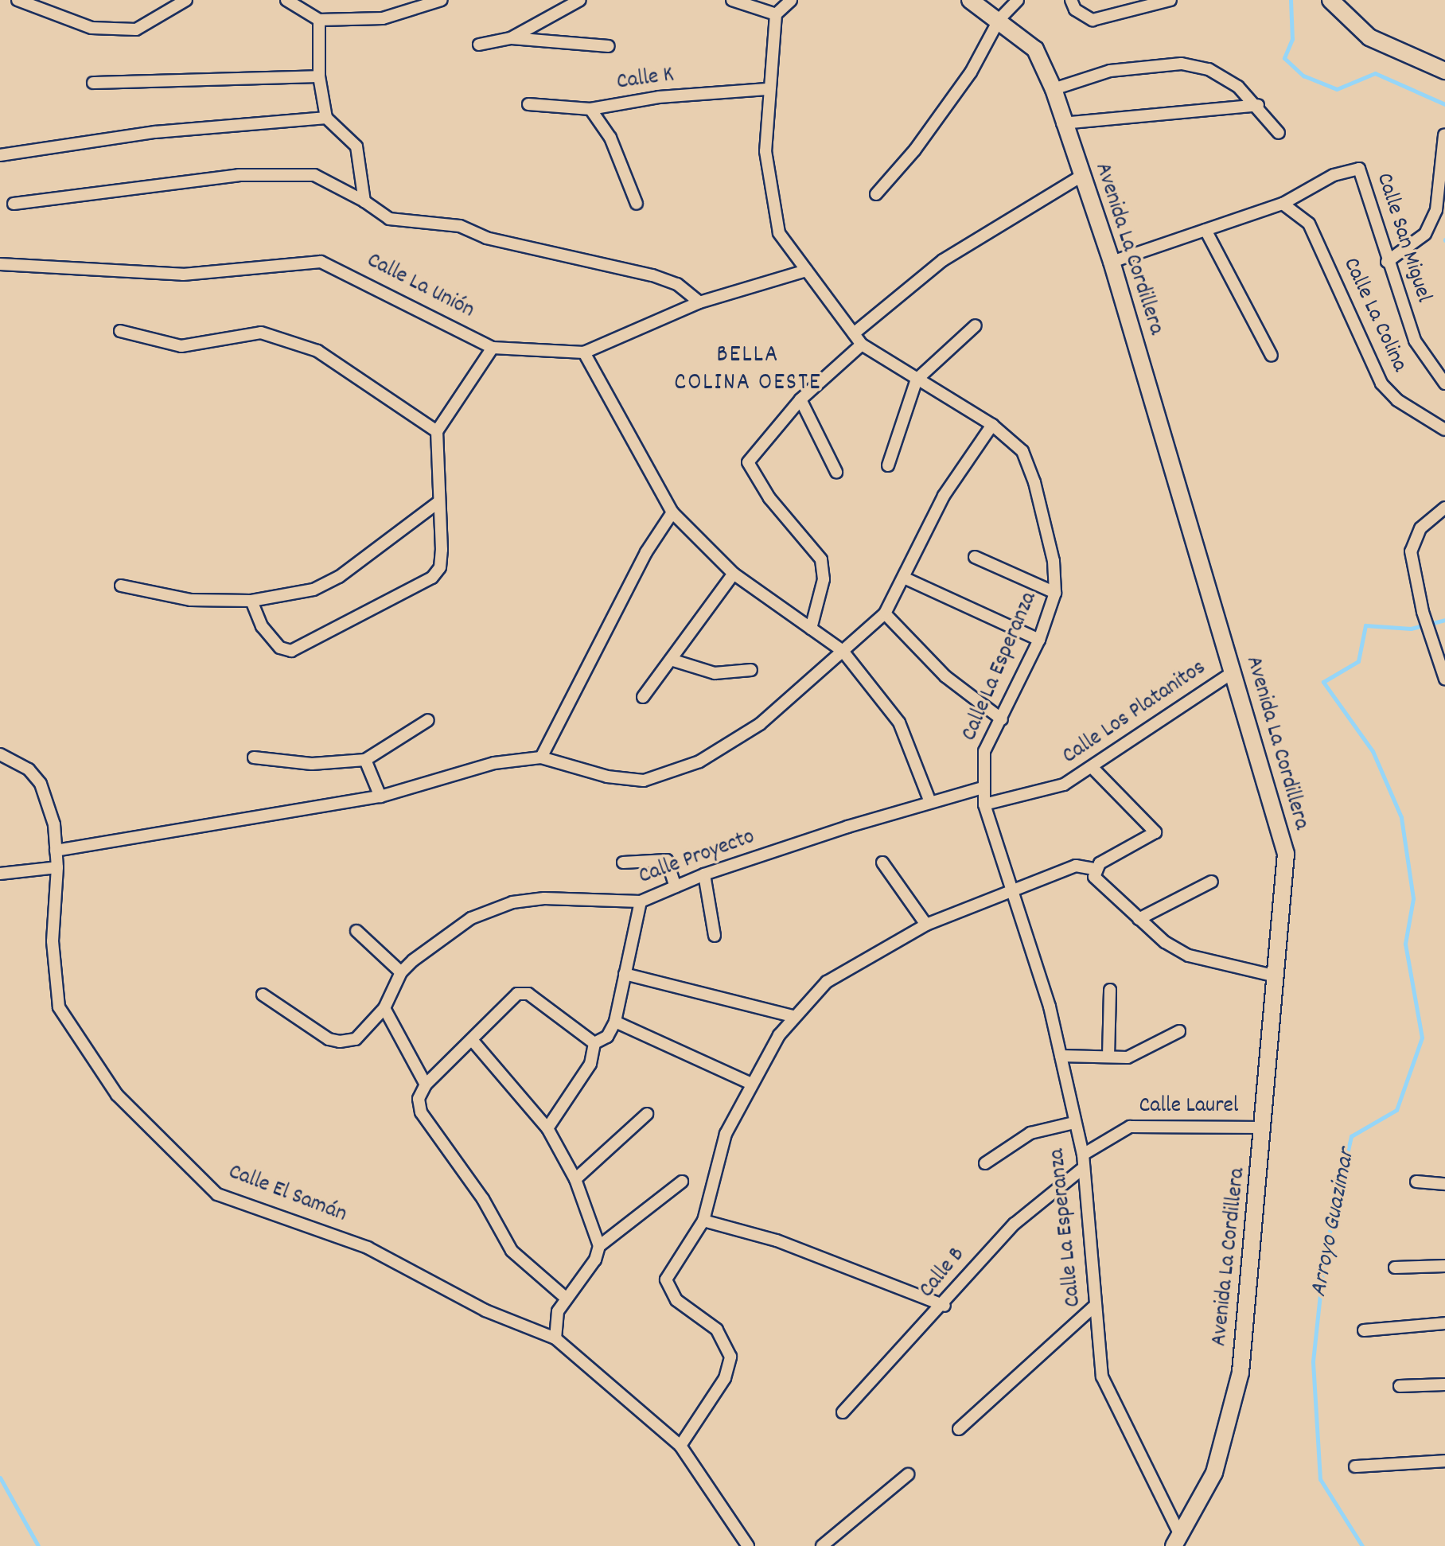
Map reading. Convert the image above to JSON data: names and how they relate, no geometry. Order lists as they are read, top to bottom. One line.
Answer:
{"streets":{"main road":["Avenida La Cordillera"],"street":["Calle K","Calle San Miguel","Calle La Unión","Calle La Colina","Calle La Esperanza","Calle Los Platanitos","Calle Proyecto","Calle Laurel","Calle El Samán","Calle B"]},"crossings":[["Calle K","Calle La Esperanza"],["Calle San Miguel","Avenida La Cordillera"],["Calle San Miguel","Calle La Colina"],["Avenida La Cordillera","Calle La Esperanza"],["Avenida La Cordillera","Calle Los Platanitos"],["Avenida La Cordillera","Calle Laurel"],["Calle La Unión","Calle La Esperanza"],["Calle La Esperanza","Calle Los Platanitos"],["Calle La Esperanza","Calle Proyecto"],["Calle La Esperanza","Calle Laurel"],["Calle La Esperanza","Calle B"]],"districts":["BELLA COLINA OESTE"],"water":["Arroyo Guazimar"]}
